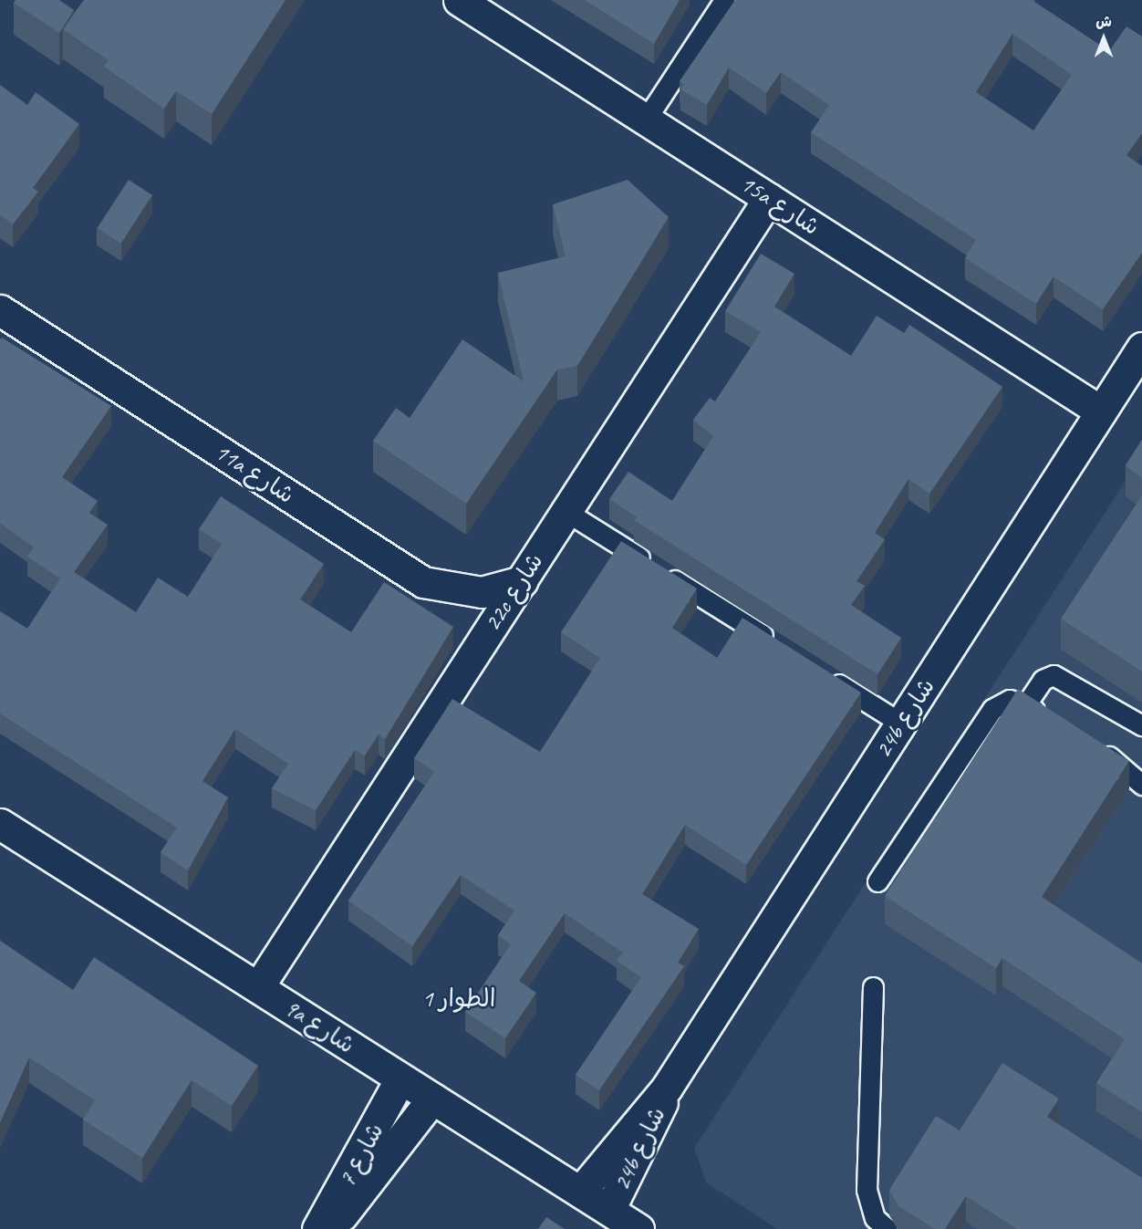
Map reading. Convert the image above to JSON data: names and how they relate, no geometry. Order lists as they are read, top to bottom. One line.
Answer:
{"streets":{"street":["15a شارع","11a شارع","22c شارع","24b شارع","9a شارع","شارع 7"]},"crossings":[["15a شارع","22c شارع"],["15a شارع","24b شارع"],["11a شارع","22c شارع"],["22c شارع","9a شارع"],["24b شارع","9a شارع"],["9a شارع","شارع 7"]],"districts":["الطوار 1"],"north":"top"}
